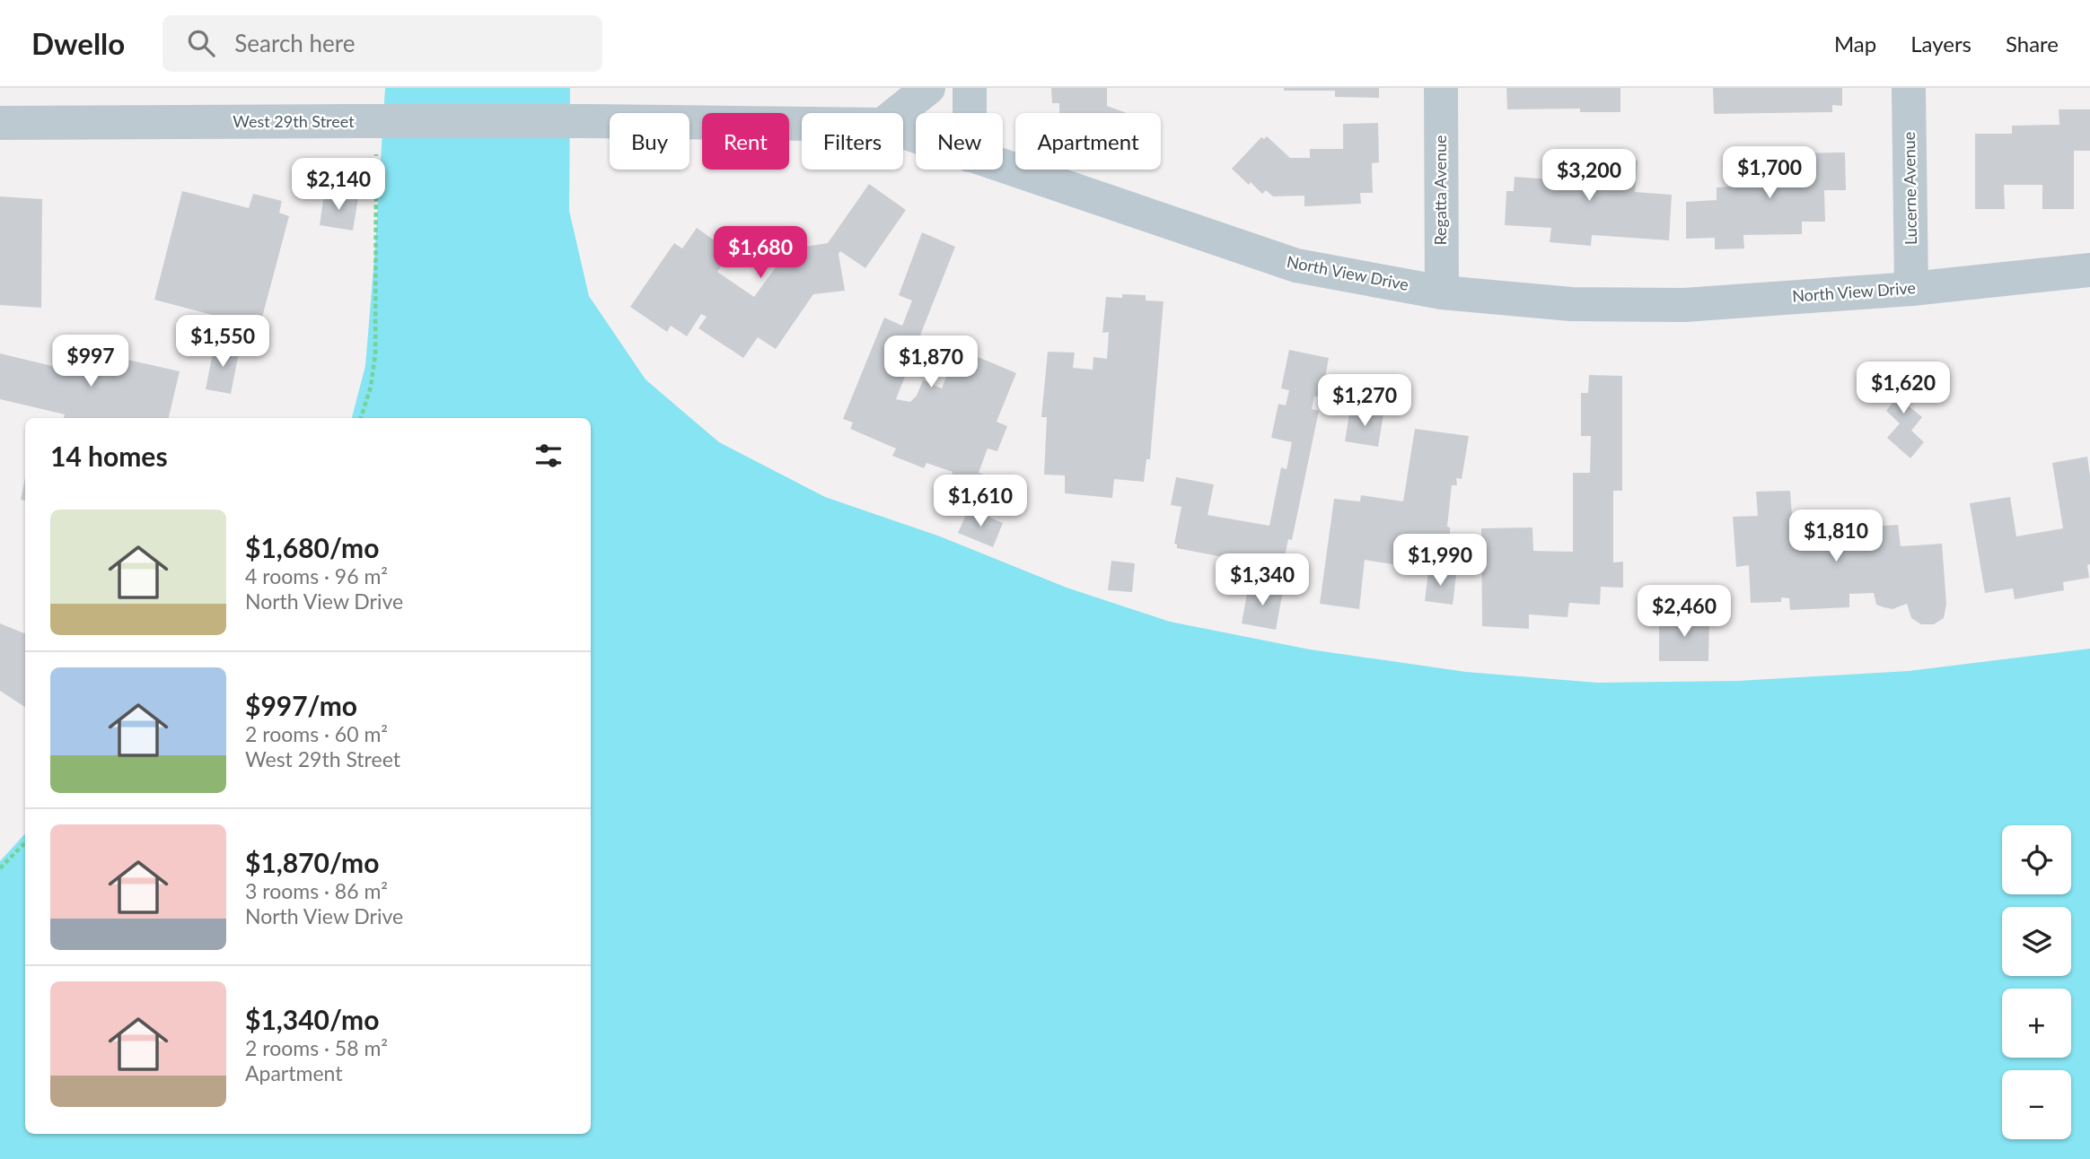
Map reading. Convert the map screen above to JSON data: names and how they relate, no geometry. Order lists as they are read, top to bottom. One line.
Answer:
{"streets":{"street":["West 29th Street","Lucerne Avenue","Regatta Avenue","North View Drive"]},"crossings":[["West 29th Street","North View Drive"],["Lucerne Avenue","North View Drive"],["Regatta Avenue","North View Drive"]],"page":{"header":"Dwello","search":"Search here","nav":["Map","Layers","Share"],"chip":["Buy","Rent","Filters","New","Apartment"],"price":["$1,700","$3,200","$2,140","$1,680","$1,550","$997","$1,870","$1,620","$1,270","$1,610","$1,810","$1,990","$1,340","$2,460"],"heading":"14 homes","list":[{"name":"$1,680/mo","note":"4 rooms · 96 m² · North View Drive"},{"name":"$997/mo","note":"2 rooms · 60 m² · West 29th Street"},{"name":"$1,870/mo","note":"3 rooms · 86 m² · North View Drive"},{"name":"$1,340/mo","note":"2 rooms · 58 m² · Apartment"}],"map_buttons":["+","−"]}}
